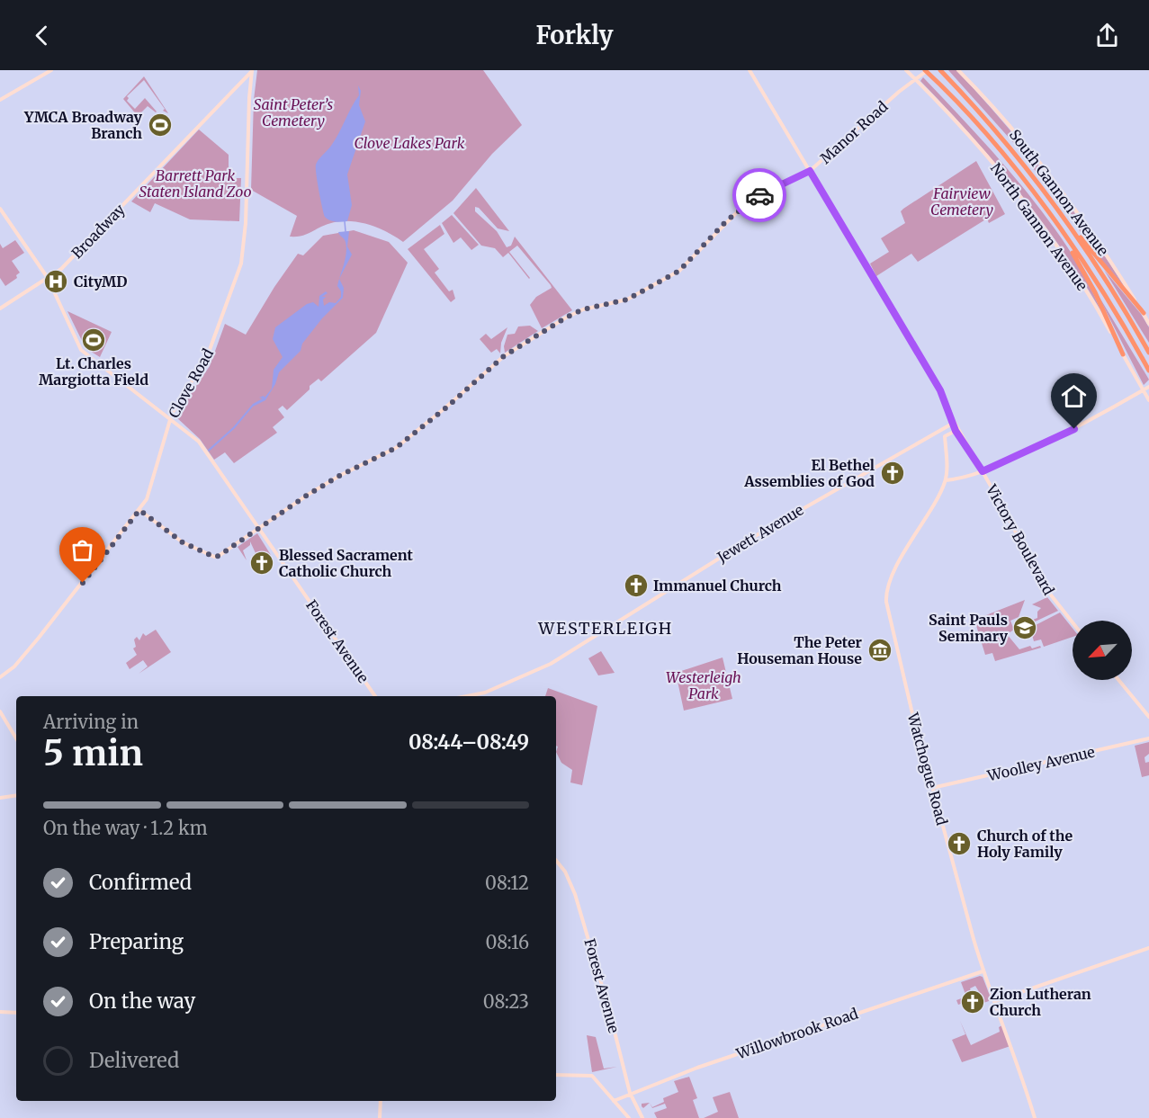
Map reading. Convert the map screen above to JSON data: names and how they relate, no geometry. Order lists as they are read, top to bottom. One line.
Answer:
{"streets":{"street":["Manor Road","South Gannon Avenue","North Gannon Avenue","Broadway","Clove Road","Jewett Avenue","Victory Boulevard","Forest Avenue","Woolley Avenue","Watchogue Road","Willowbrook Road"]},"crossings":[["Manor Road","North Gannon Avenue"],["Manor Road","Clove Road"],["Manor Road","Victory Boulevard"],["Manor Road","Forest Avenue"],["Broadway","Clove Road"],["Broadway","Forest Avenue"],["Clove Road","Forest Avenue"],["Jewett Avenue","Victory Boulevard"],["Forest Avenue","Willowbrook Road"],["Woolley Avenue","Watchogue Road"],["Watchogue Road","Willowbrook Road"]],"districts":["WESTERLEIGH"],"parks":["Saint Peter’s Cemetery","Clove Lakes Park","Barrett Park Staten Island Zoo","Fairview Cemetery","Westerleigh Park"],"places":{"sports":["YMCA Broadway Branch","Lt. Charles Margiotta Field"],"hospital":["CityMD"],"church":["El Bethel Assemblies of God","Blessed Sacrament Catholic Church","Immanuel Church","Church of the Holy Family","Zion Lutheran Church"],"school or university":["Saint Pauls Seminary"],"museum":["The Peter Houseman House"]},"north":"bottom left","page":{"header":"Forkly","heading":["5 min","Arriving in","08:44–08:49"],"bar":"On the way · 1.2 km","list":[["Confirmed","08:12"],["Preparing","08:16"],["On the way","08:23"],"Delivered"]}}
